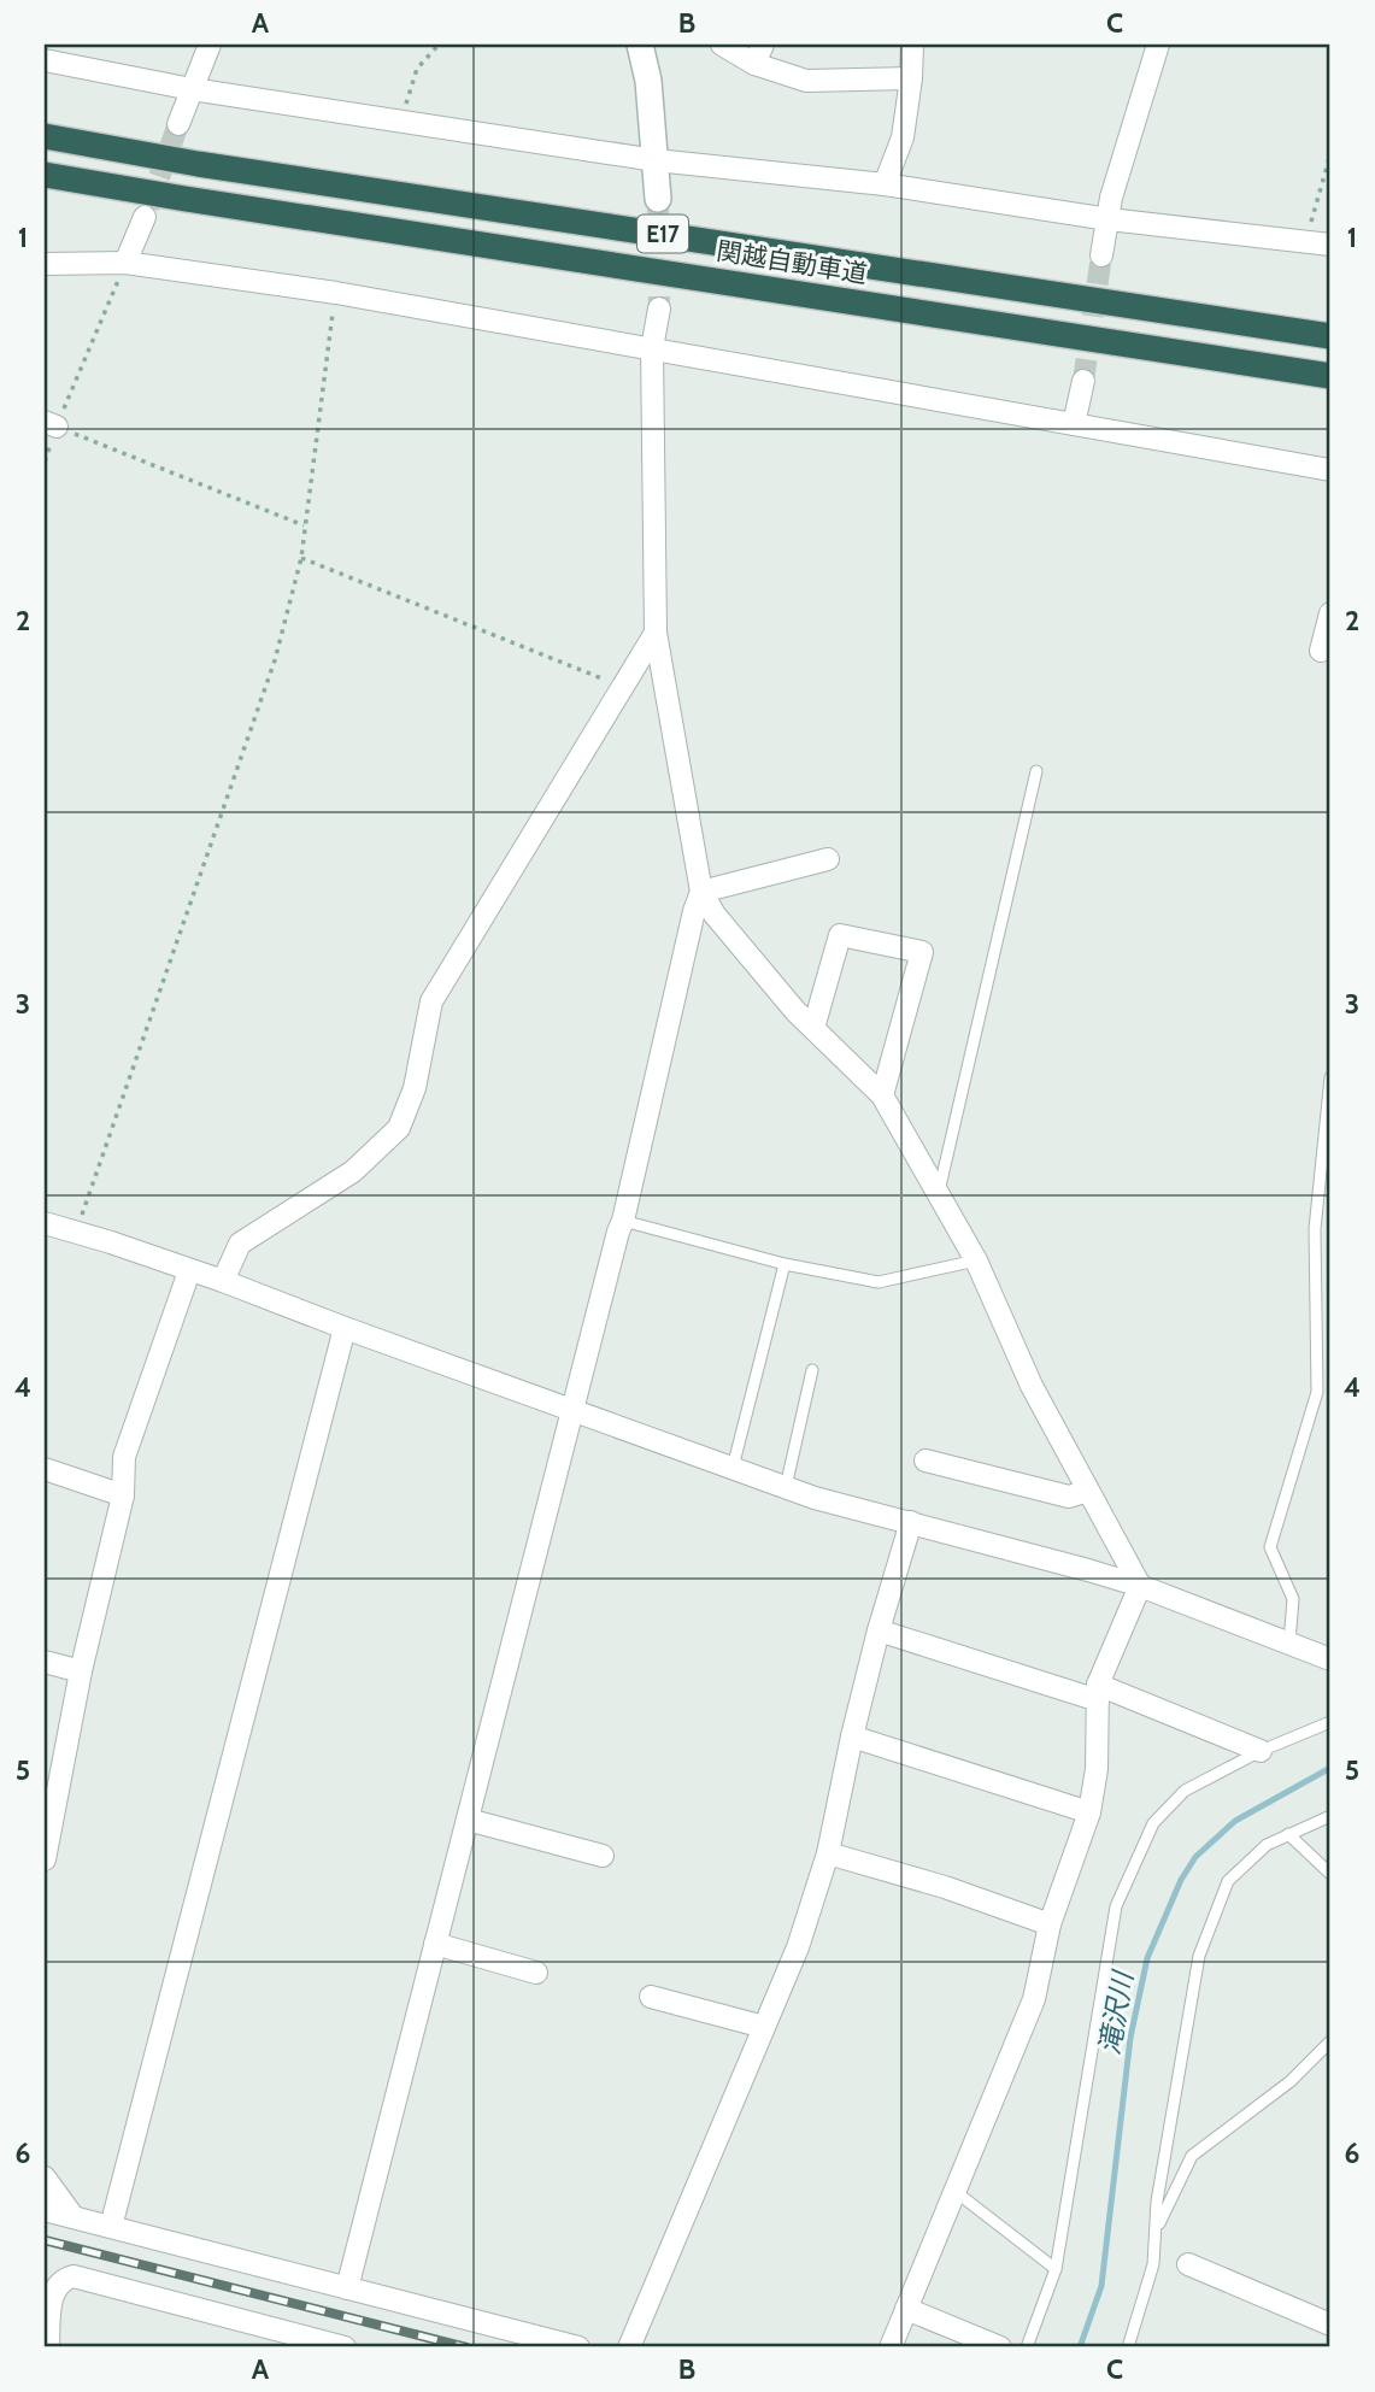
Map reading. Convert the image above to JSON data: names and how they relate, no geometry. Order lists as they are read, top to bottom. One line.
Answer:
{"streets":{"highway":["E17","関越自動車道"]},"water":["滝沢川"],"grid":{"columns":["A","B","C"],"rows":["1","2","3","4","5","6"]}}
